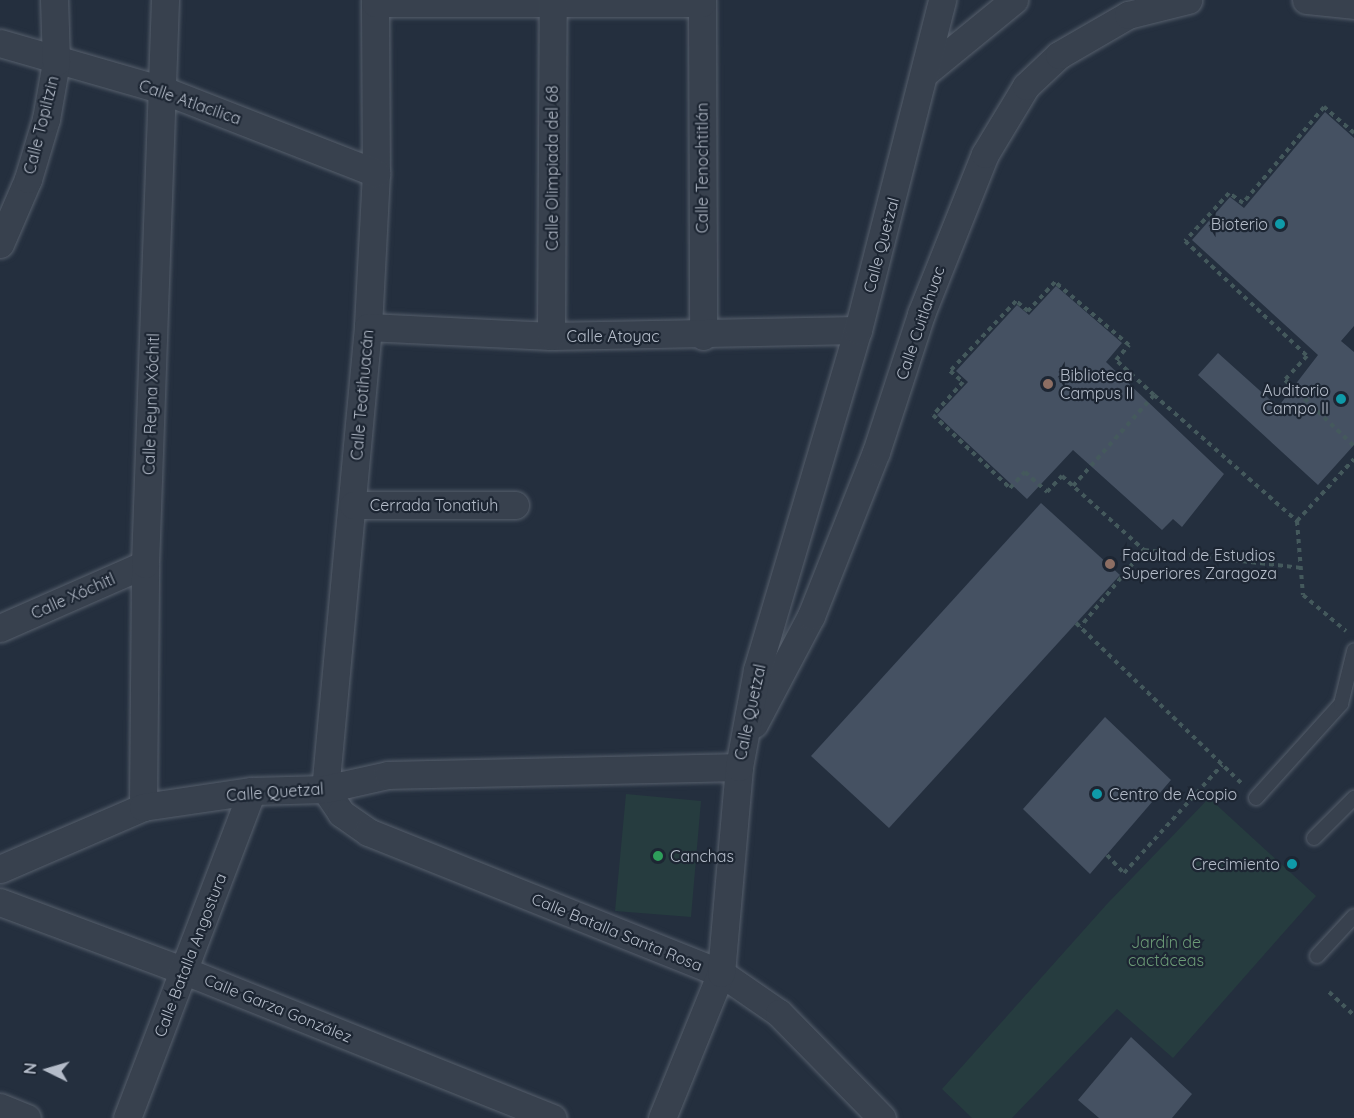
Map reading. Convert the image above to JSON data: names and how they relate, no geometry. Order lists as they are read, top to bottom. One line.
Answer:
{"streets":{"street":["Calle Atlacilica","Calle Topiltzin","Calle Olimpiada del 68","Calle Tenochtitlán","Calle Quetzal","Calle Cuitlahuac","Calle Atoyac","Calle Teotihuacán","Calle Reyna Xóchitl","Cerrada Tonatiuh","Calle Xóchitl","Calle Batalla Santa Rosa","Calle Batalla Angostura","Calle Garza González"]},"crossings":[["Calle Atlacilica","Calle Topiltzin"],["Calle Atlacilica","Calle Teotihuacán"],["Calle Atlacilica","Calle Reyna Xóchitl"],["Calle Olimpiada del 68","Calle Atoyac"],["Calle Tenochtitlán","Calle Atoyac"],["Calle Quetzal","Calle Cuitlahuac"],["Calle Quetzal","Calle Atoyac"],["Calle Quetzal","Calle Teotihuacán"],["Calle Quetzal","Calle Reyna Xóchitl"],["Calle Quetzal","Calle Batalla Santa Rosa"],["Calle Quetzal","Calle Batalla Angostura"],["Calle Atoyac","Calle Teotihuacán"],["Calle Teotihuacán","Cerrada Tonatiuh"],["Calle Teotihuacán","Calle Batalla Santa Rosa"],["Calle Reyna Xóchitl","Calle Xóchitl"],["Calle Batalla Angostura","Calle Garza González"]],"parks":["Jardín de cactáceas"],"places":["Bioterio","Biblioteca Campus II","Auditorio Campo II","Facultad de Estudios Superiores Zaragoza","Centro de Acopio","Canchas","Crecimiento"],"north":"left"}
